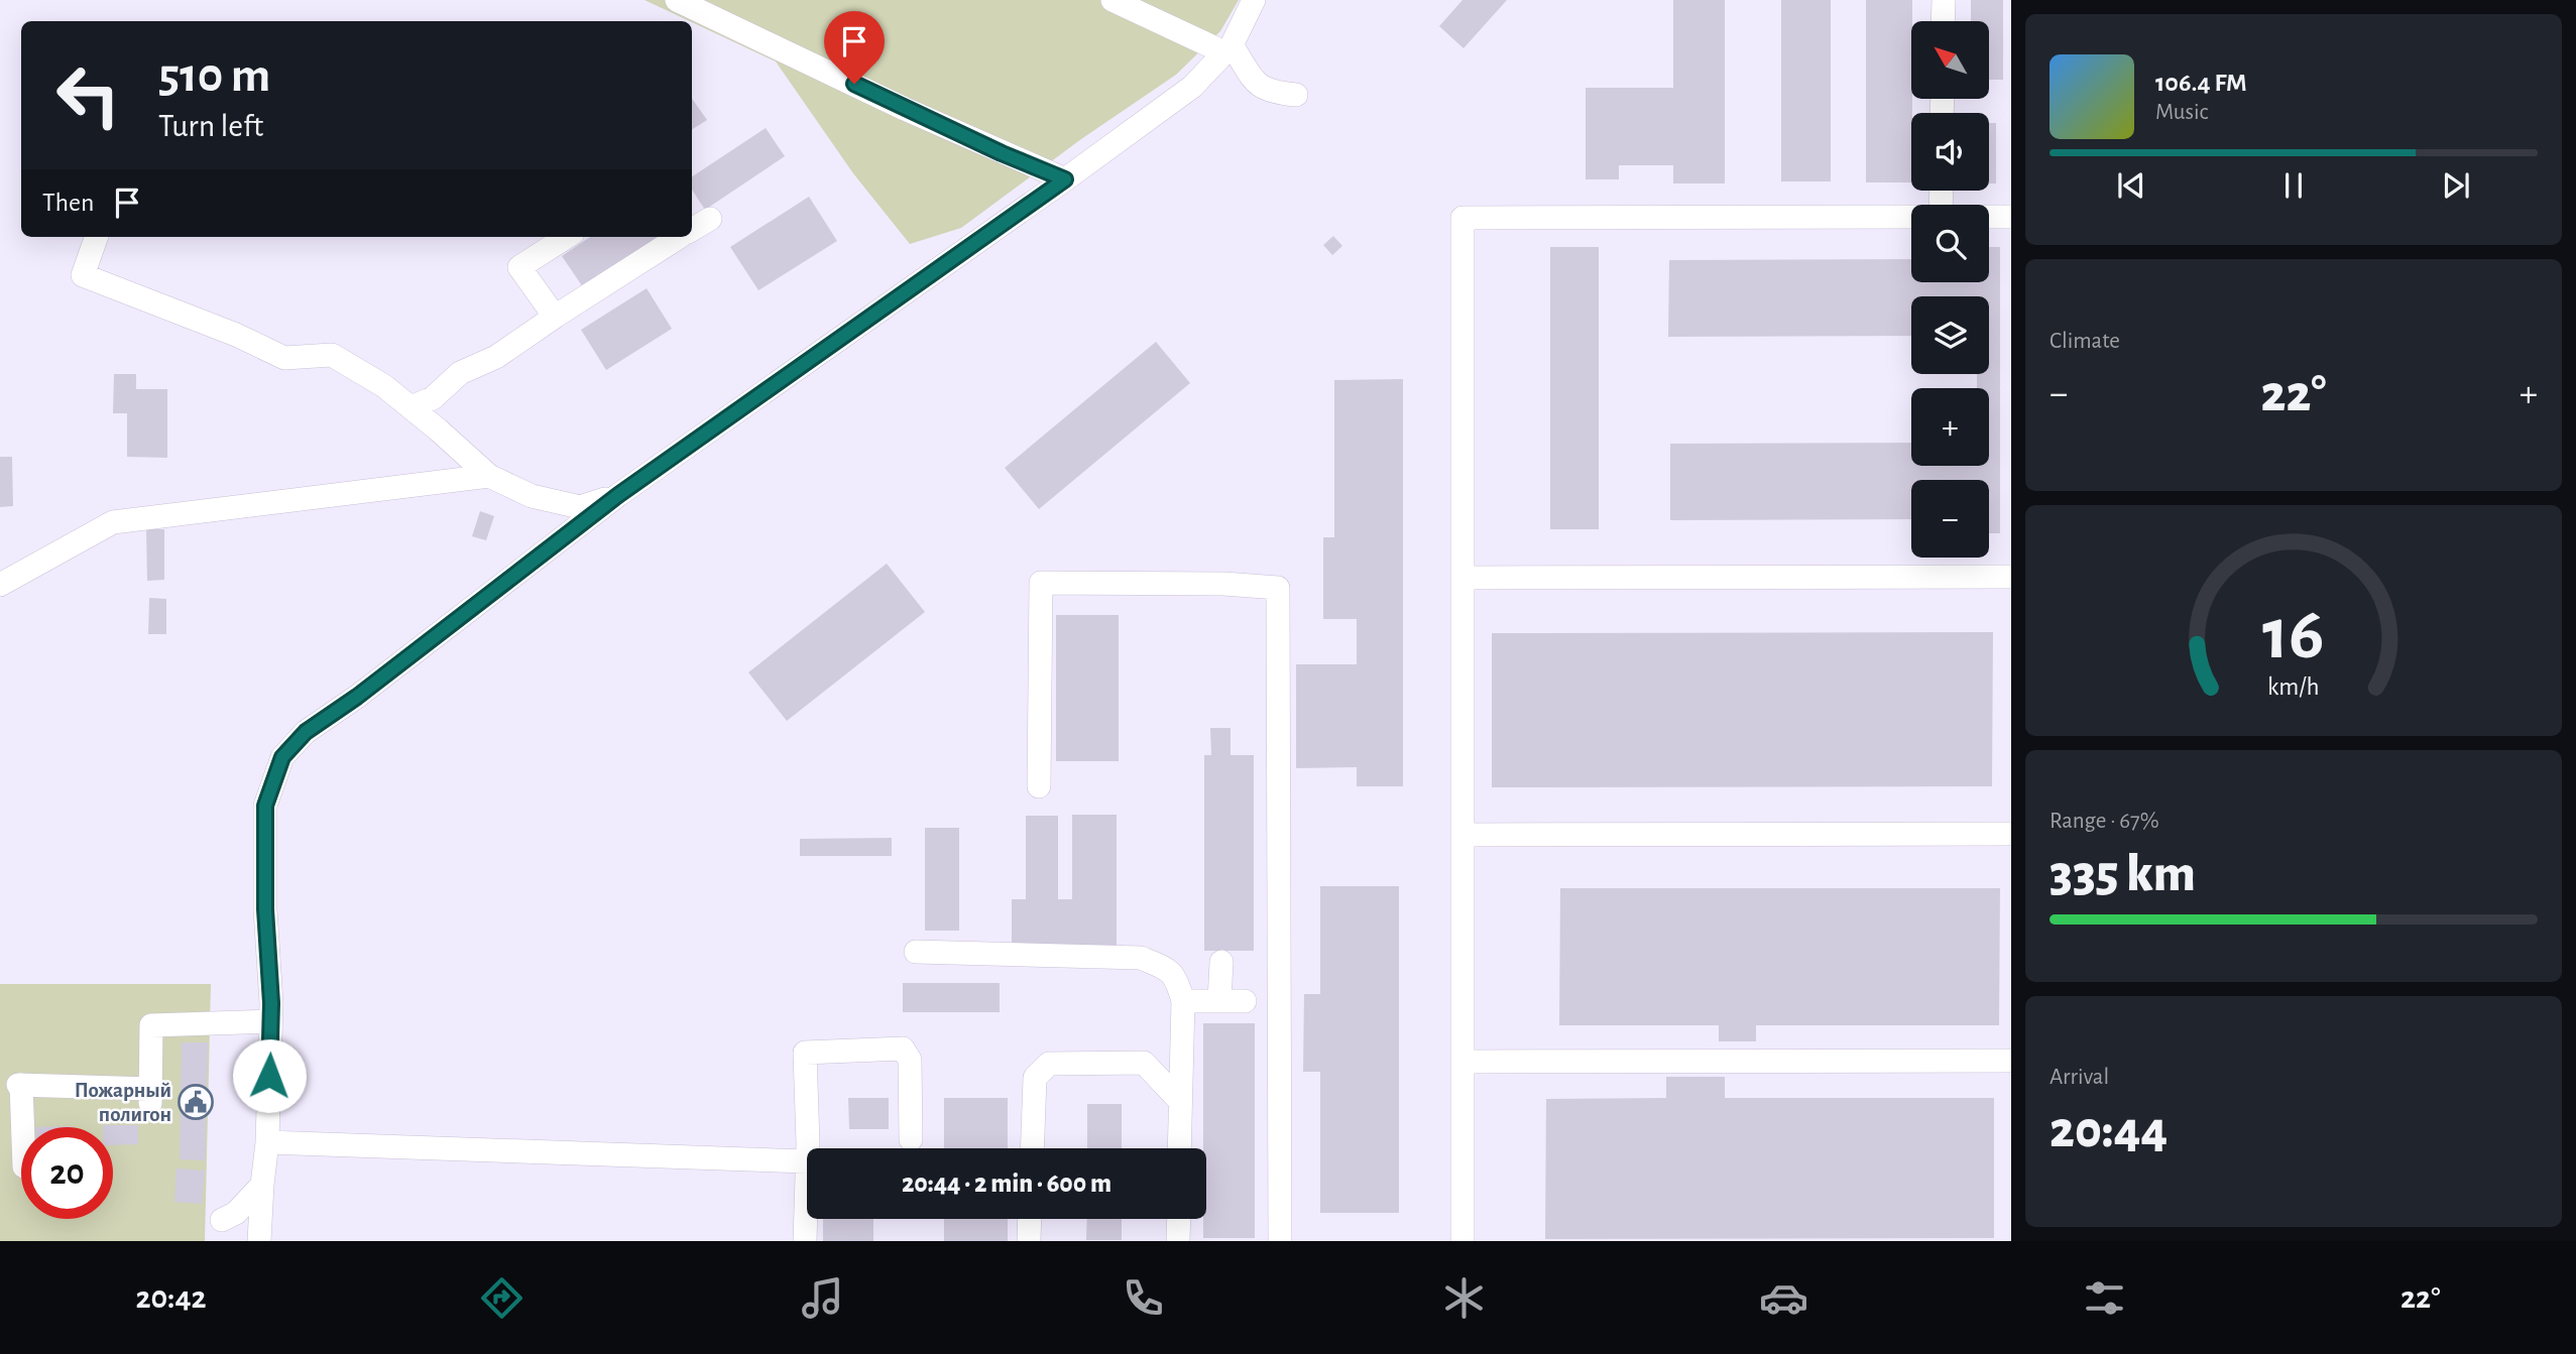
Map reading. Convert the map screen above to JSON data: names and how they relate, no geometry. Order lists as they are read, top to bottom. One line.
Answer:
{"places":{"public building":["Пожарный полигон"]},"north":"top left","page":{"map_buttons":["+","−"],"turn":["510 m","Turn left"],"song":["106.4 FM","Music"],"then":"Then","tile":["Climate",["Range · 67%","335 km"],["Arrival","20:44"]],"heat":["−","22°","+"],"limit":"20","trip":"20:44 · 2 min · 600 m","tabs":["20:42","22°"],"gauge":["16","km/h"]}}
